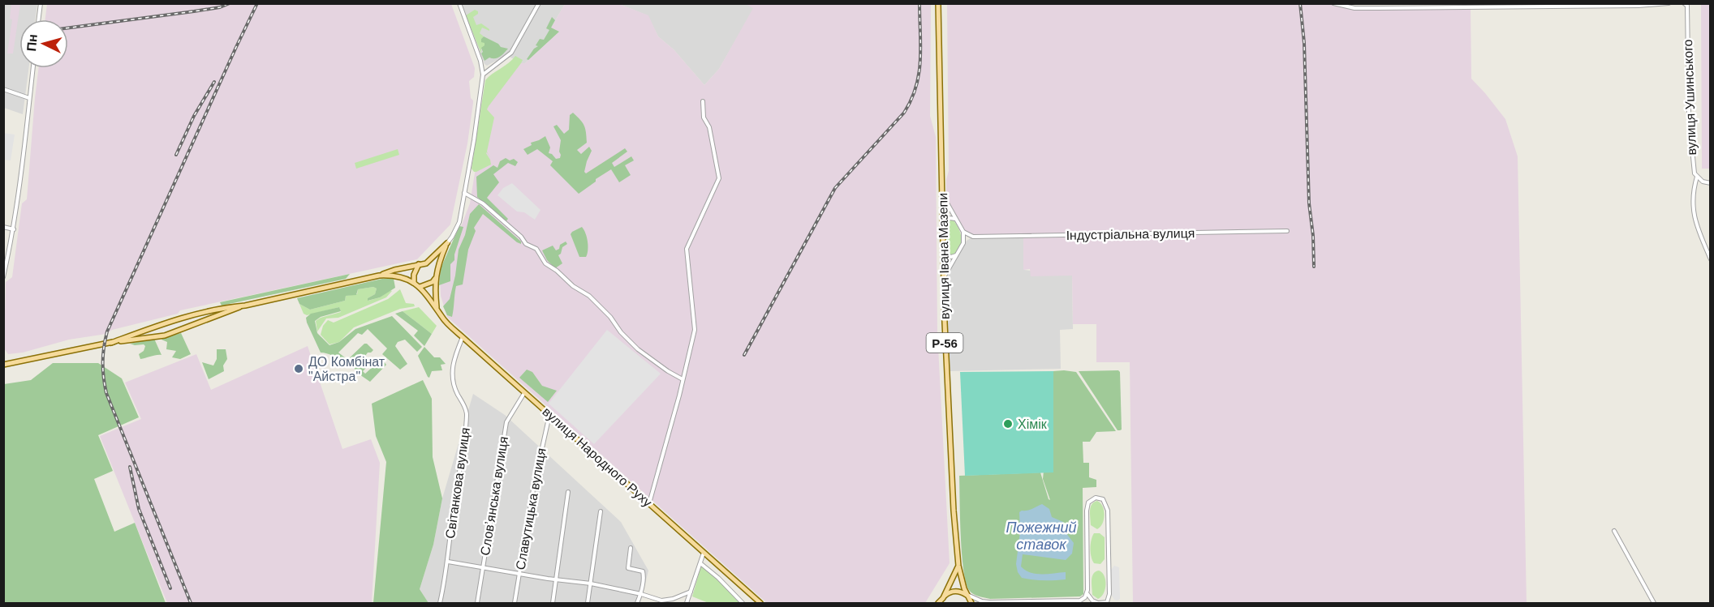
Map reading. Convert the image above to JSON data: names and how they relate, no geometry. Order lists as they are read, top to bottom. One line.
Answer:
{"streets":{"main road":["вулиця Івана Мазепи","Р-56","вулиця Народного Руху"],"street":["вулиця Ушинського","Індустріальна вулиця","Світанкова вулиця","Словʼянська вулиця","Славутицька вулиця"]},"crossings":[["вулиця Івана Мазепи","Р-56"],["вулиця Народного Руху","Світанкова вулиця"],["вулиця Народного Руху","Словʼянська вулиця"],["вулиця Народного Руху","Славутицька вулиця"]],"water":["Пожежний ставок"],"places":["ДО Комбінат \"Айстра\"","Хімік"],"north":"left"}
